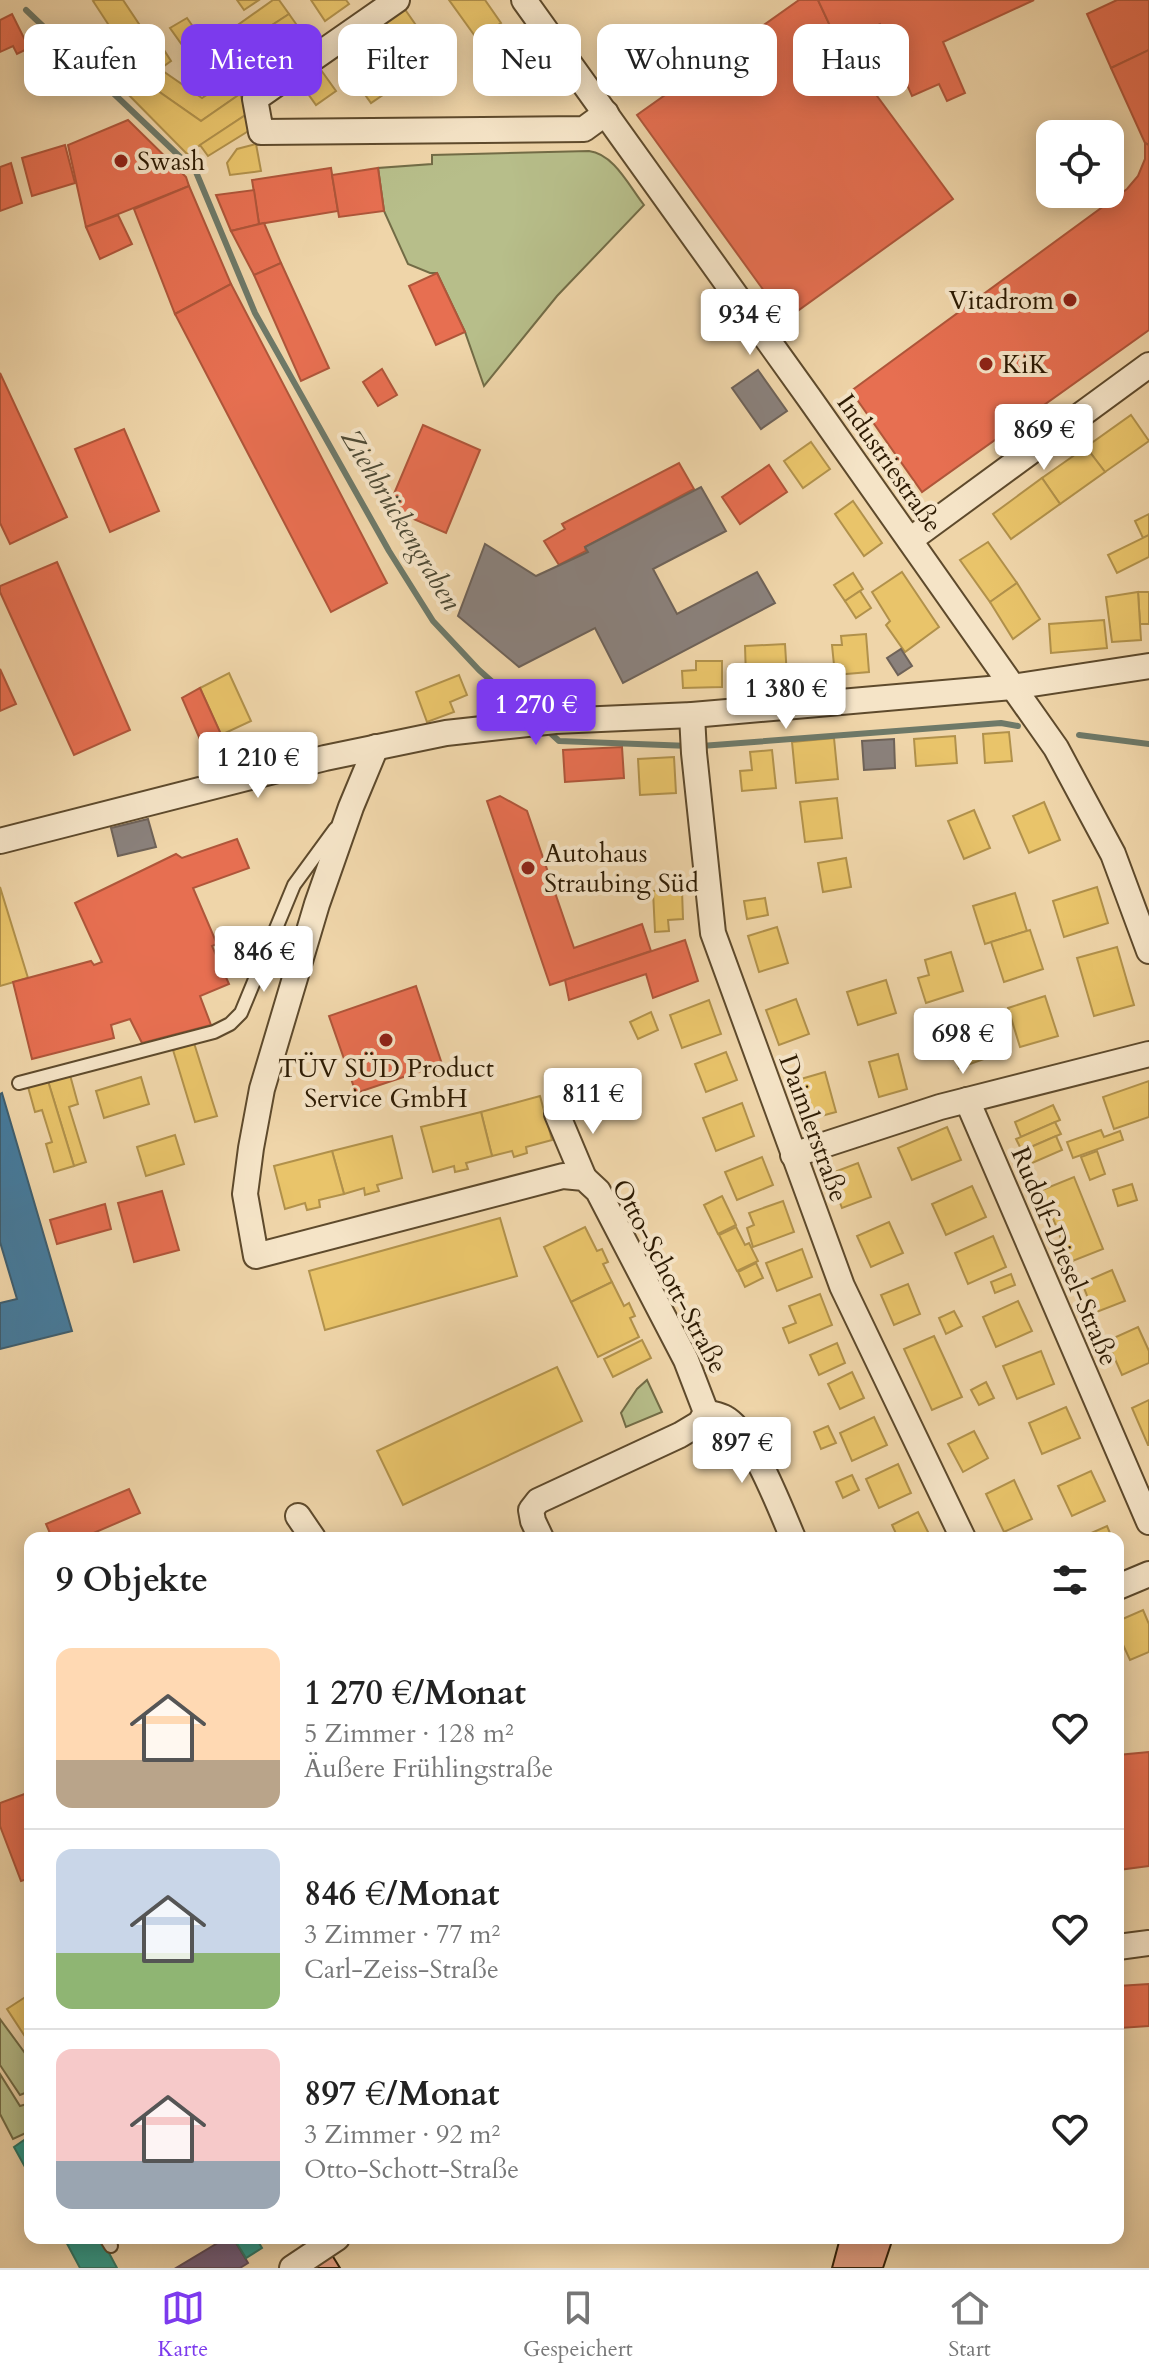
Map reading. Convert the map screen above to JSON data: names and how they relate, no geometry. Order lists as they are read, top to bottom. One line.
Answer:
{"streets":{"street":["Industriestraße","Daimlerstraße","Rudolf-Diesel-Straße","Otto-Schott-Straße"]},"water":["Ziehbrückengraben"],"places":["Swash","Vitadrom","KiK","Autohaus Straubing Süd","TÜV SÜD Product Service GmbH"],"page":{"chip":["Kaufen","Mieten","Filter","Neu","Wohnung","Haus"],"price":["934 €","869 €","1 380 €","1 270 €","1 210 €","846 €","698 €","811 €","897 €"],"heading":"9 Objekte","list":[{"name":"1 270 €/Monat","note":"5 Zimmer · 128 m² · Äußere Frühlingstraße"},{"name":"846 €/Monat","note":"3 Zimmer · 77 m² · Carl-Zeiss-Straße"},{"name":"897 €/Monat","note":"3 Zimmer · 92 m² · Otto-Schott-Straße"}],"tabs":["Karte","Gespeichert","Start"]}}
